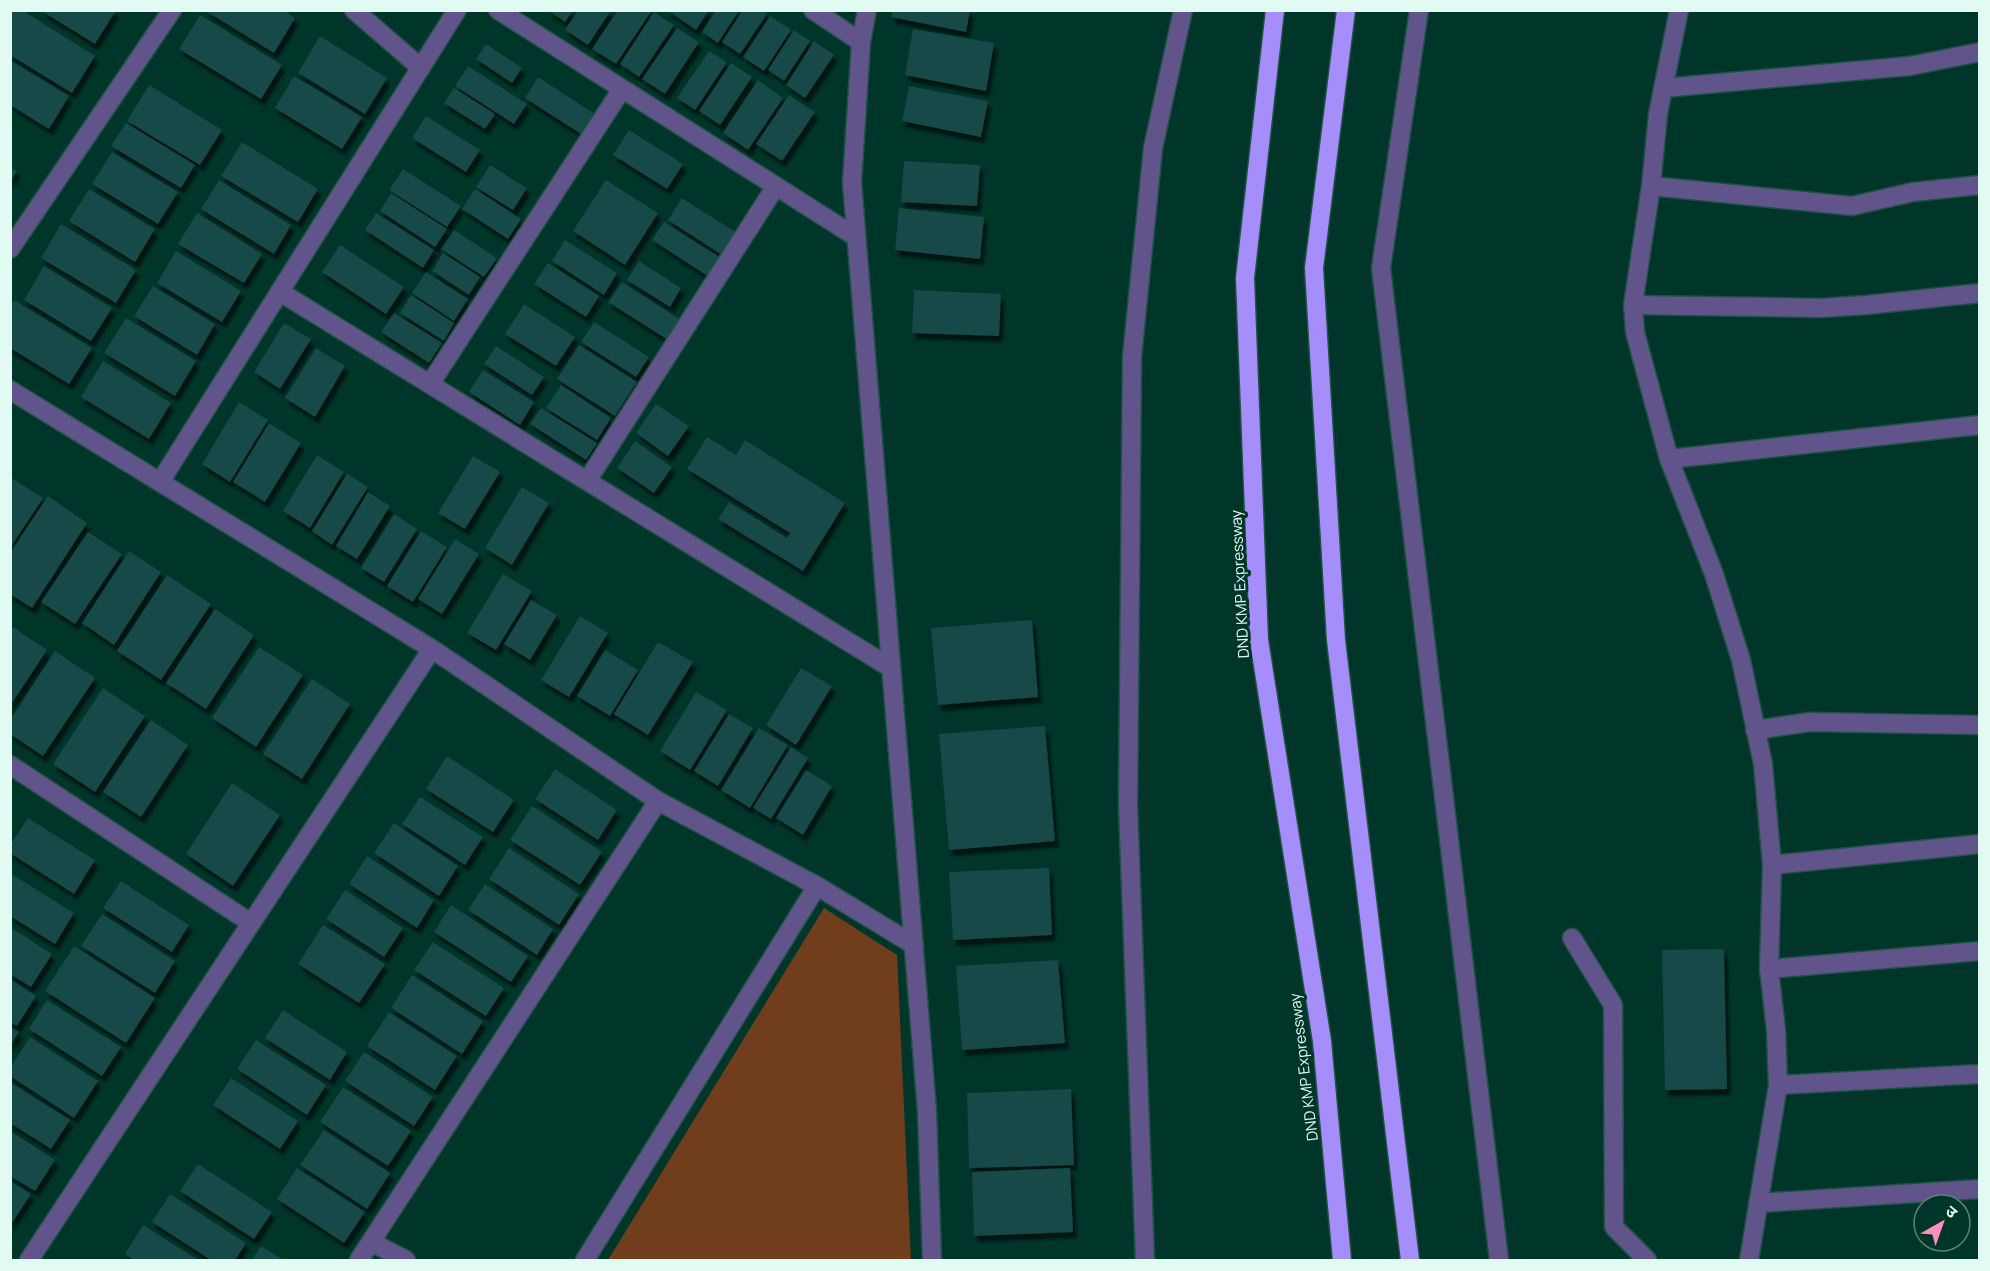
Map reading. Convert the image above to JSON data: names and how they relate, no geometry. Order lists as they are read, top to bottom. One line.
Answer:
{"streets":{"highway":["DND KMP Expressway"]},"north":"top right"}
